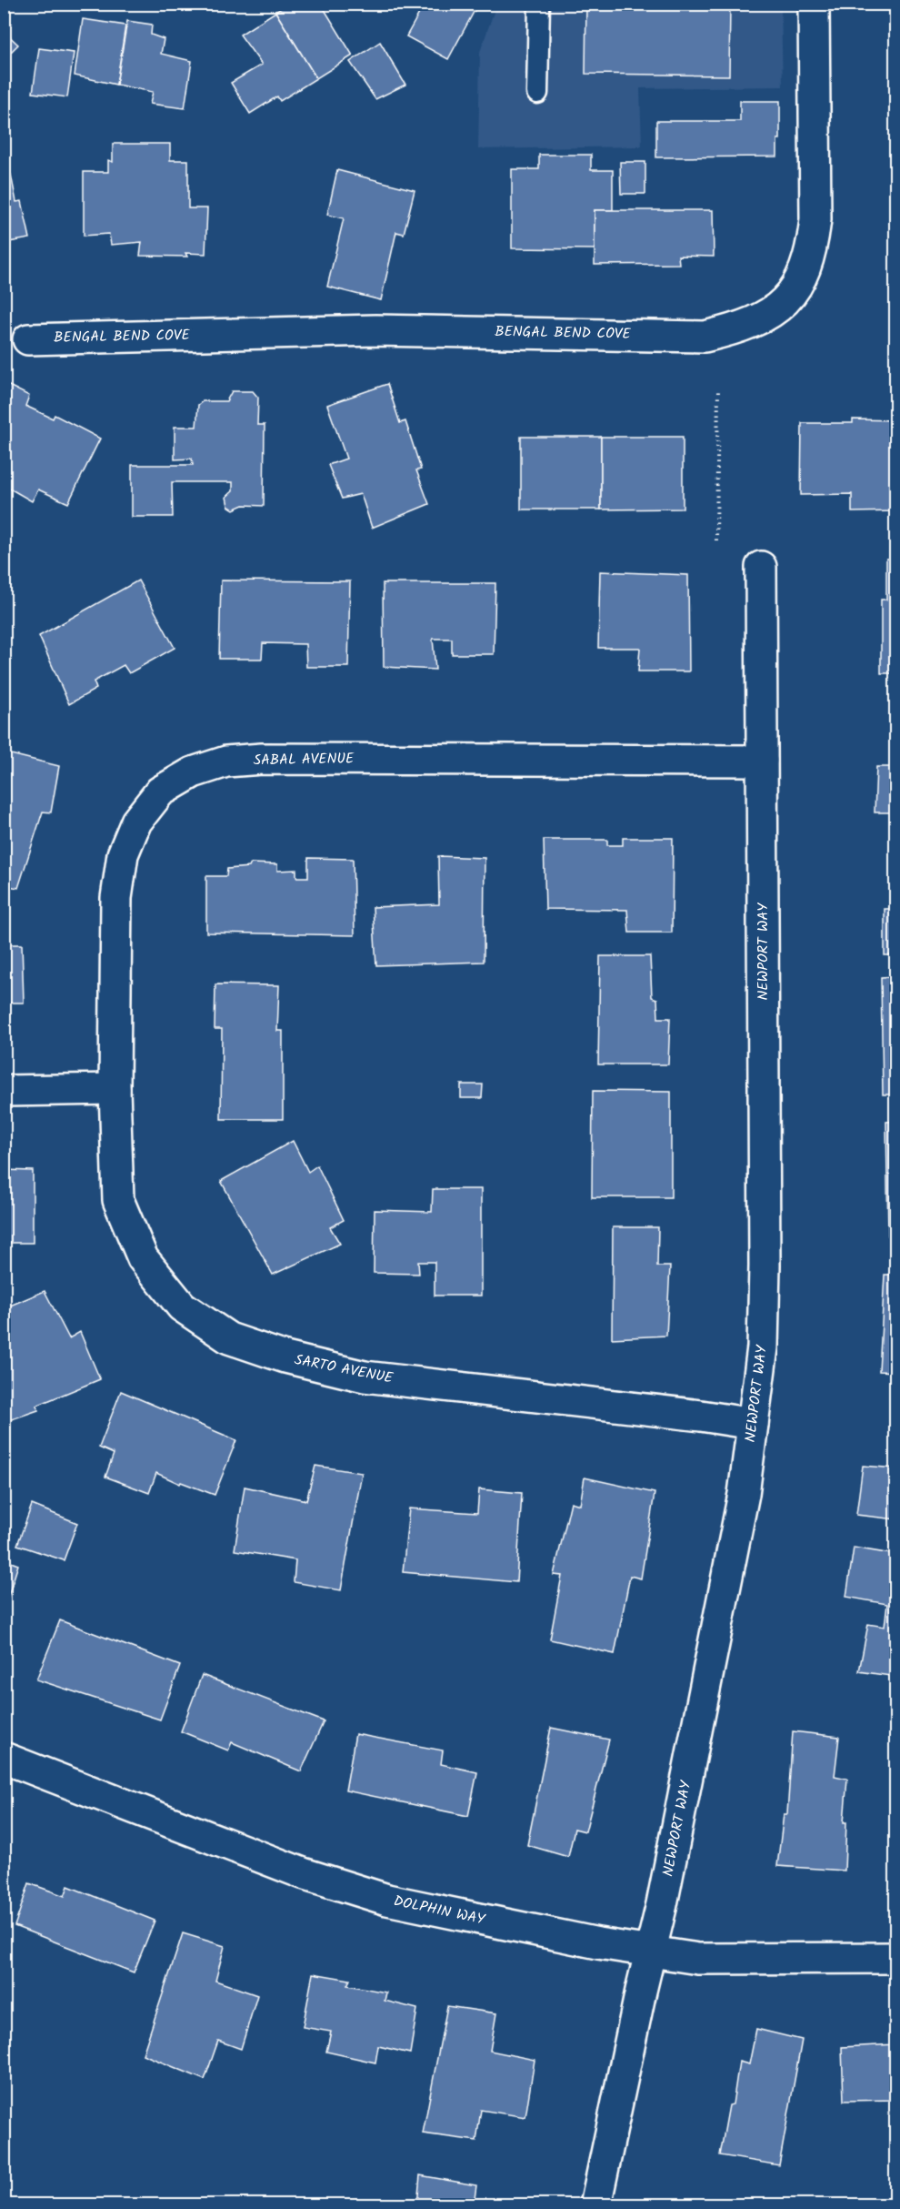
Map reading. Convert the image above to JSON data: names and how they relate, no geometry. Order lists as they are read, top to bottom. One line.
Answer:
{"streets":{"street":["BENGAL BEND COVE","SABAL AVENUE","NEWPORT WAY","SARTO AVENUE","DOLPHIN WAY"]},"crossings":[["SABAL AVENUE","NEWPORT WAY"],["SABAL AVENUE","SARTO AVENUE"],["NEWPORT WAY","SARTO AVENUE"],["NEWPORT WAY","DOLPHIN WAY"]]}
